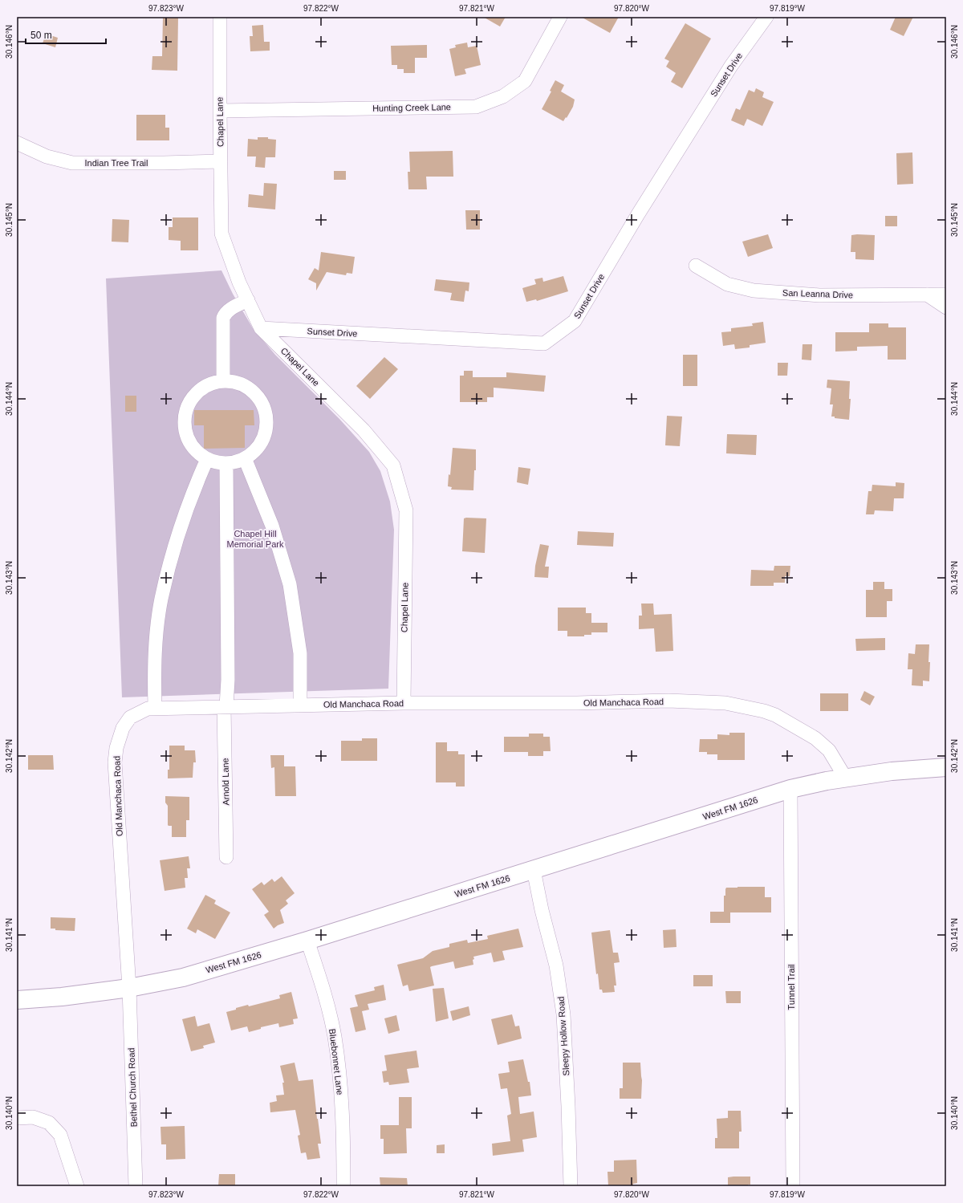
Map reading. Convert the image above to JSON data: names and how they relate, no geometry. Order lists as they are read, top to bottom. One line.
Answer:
{"streets":{"main road":["West FM 1626"],"street":["Sunset Drive","Hunting Creek Lane","Chapel Lane","Indian Tree Trail","San Leanna Drive","Old Manchaca Road","Arnold Lane","Tunnel Trail","Sleepy Hollow Road","Bluebonnet Lane","Bethel Church Road"]},"crossings":[["Sunset Drive","Chapel Lane"],["Hunting Creek Lane","Chapel Lane"],["Chapel Lane","Indian Tree Trail"],["Chapel Lane","Old Manchaca Road"],["Old Manchaca Road","Arnold Lane"],["Old Manchaca Road","West FM 1626"],["Old Manchaca Road","Bethel Church Road"],["West FM 1626","Tunnel Trail"],["West FM 1626","Sleepy Hollow Road"],["West FM 1626","Bluebonnet Lane"],["West FM 1626","Bethel Church Road"]],"parks":["Chapel Hill Memorial Park"],"scale_bar":"50 m","coordinates":["97.823°W","97.822°W","97.821°W","97.820°W","97.819°W","30.146°N","30.145°N","30.144°N","30.143°N","30.142°N","30.141°N","30.140°N"]}
